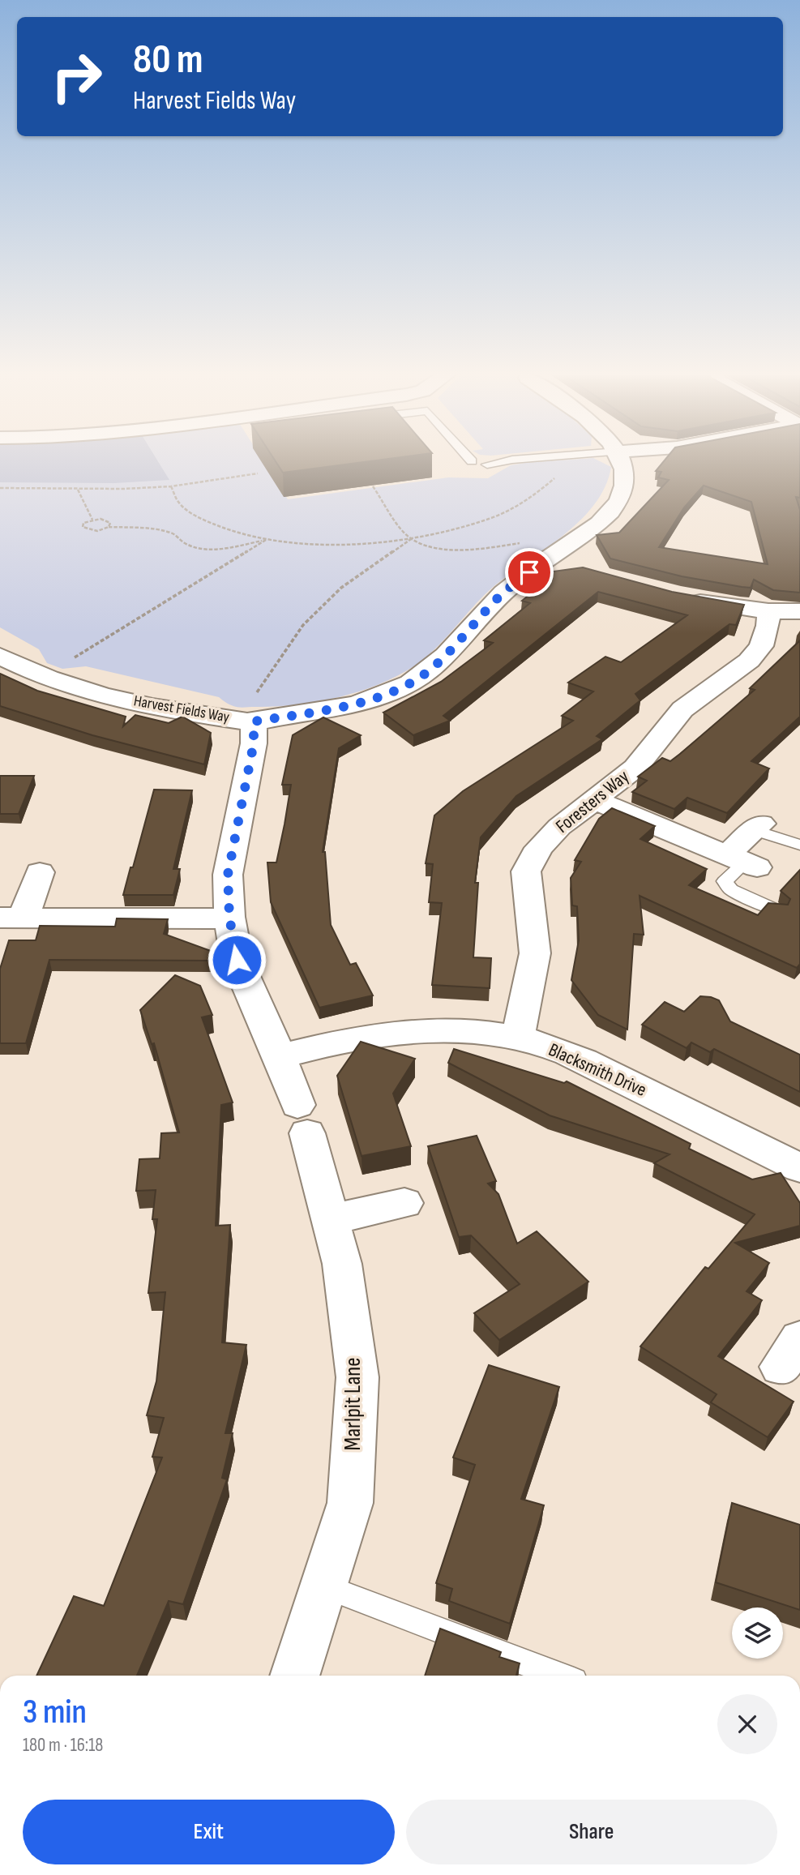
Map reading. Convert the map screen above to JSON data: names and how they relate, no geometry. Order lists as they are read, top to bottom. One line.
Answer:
{"streets":{"street":["Harvest Fields Way","Foresters Way","Blacksmith Drive","Marlpit Lane"]},"crossings":[["Harvest Fields Way","Marlpit Lane"],["Foresters Way","Blacksmith Drive"],["Blacksmith Drive","Marlpit Lane"]],"page":{"turn":["80 m","Harvest Fields Way"],"heading":["3 min","180 m · 16:18"],"buttons":["Exit","Share"]}}
